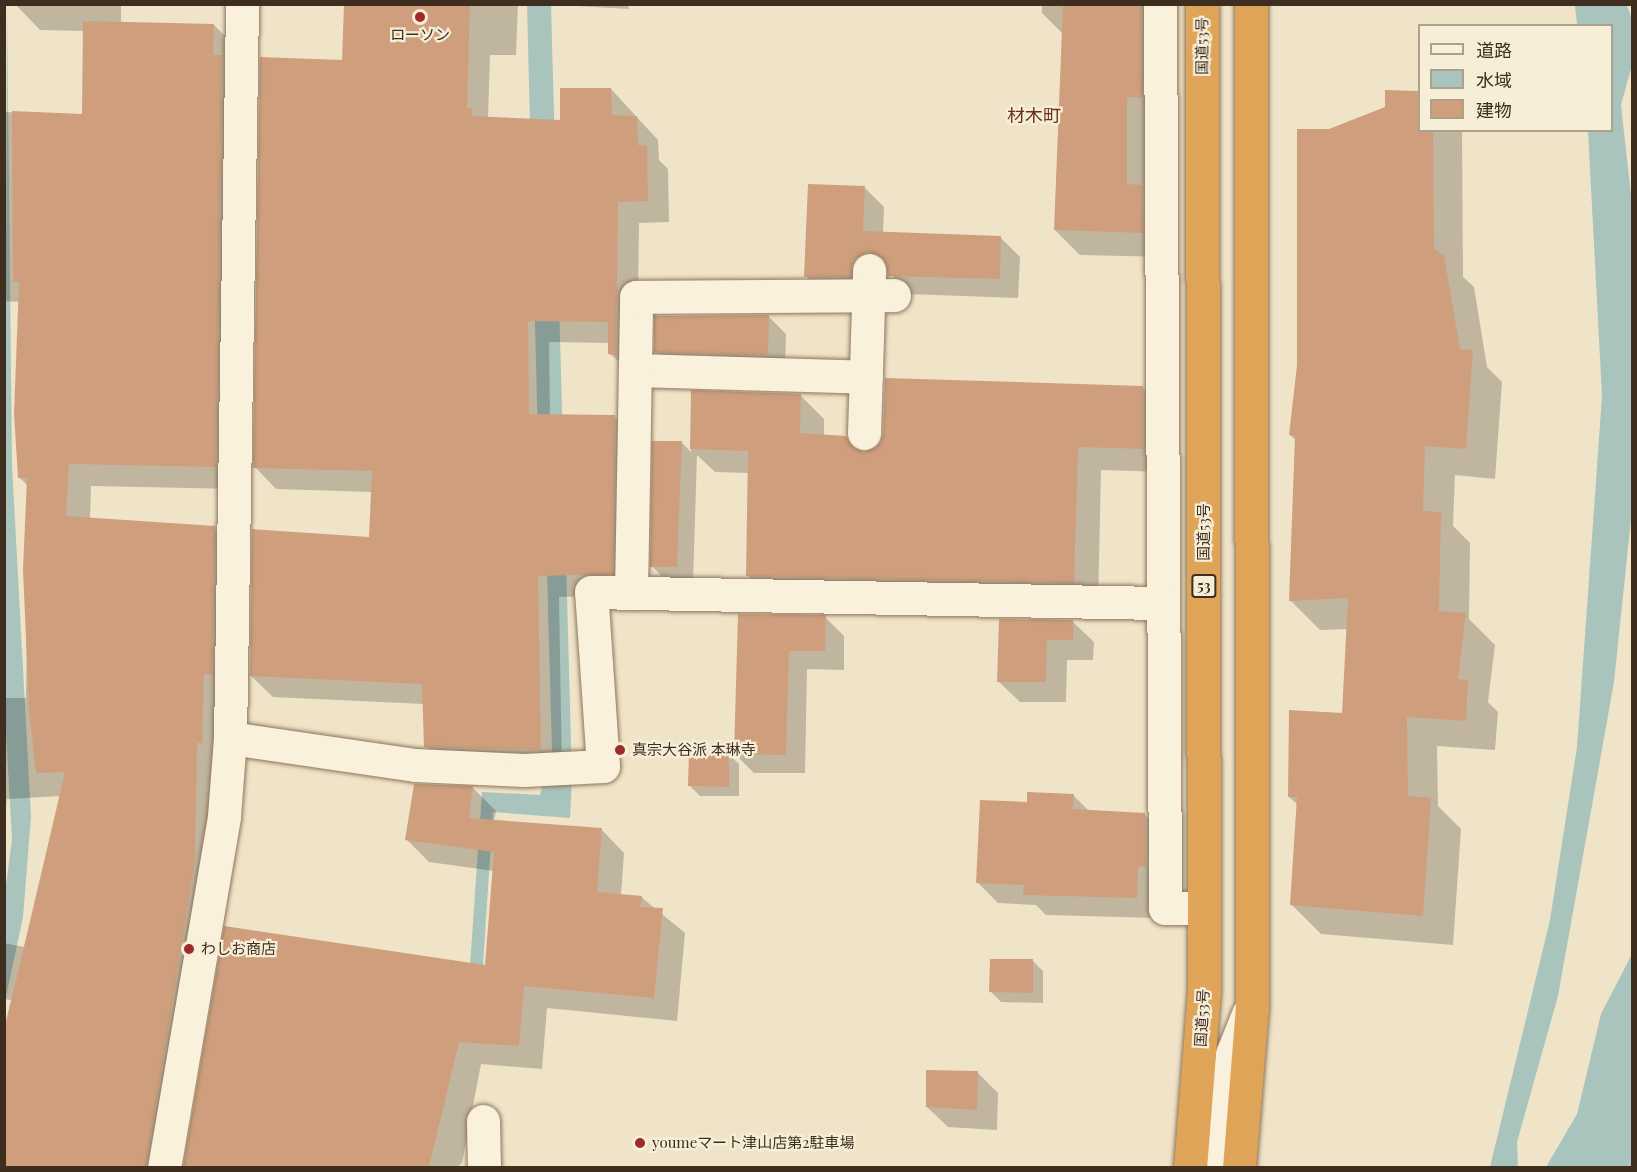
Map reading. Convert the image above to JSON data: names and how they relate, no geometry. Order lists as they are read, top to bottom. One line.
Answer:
{"streets":{"highway":["国道53号","53"]},"districts":["材木町"],"places":["ローソン","真宗大谷派 本琳寺","わしお商店","youmeマート津山店第2駐車場"],"legend":["道路","水域","建物"]}
